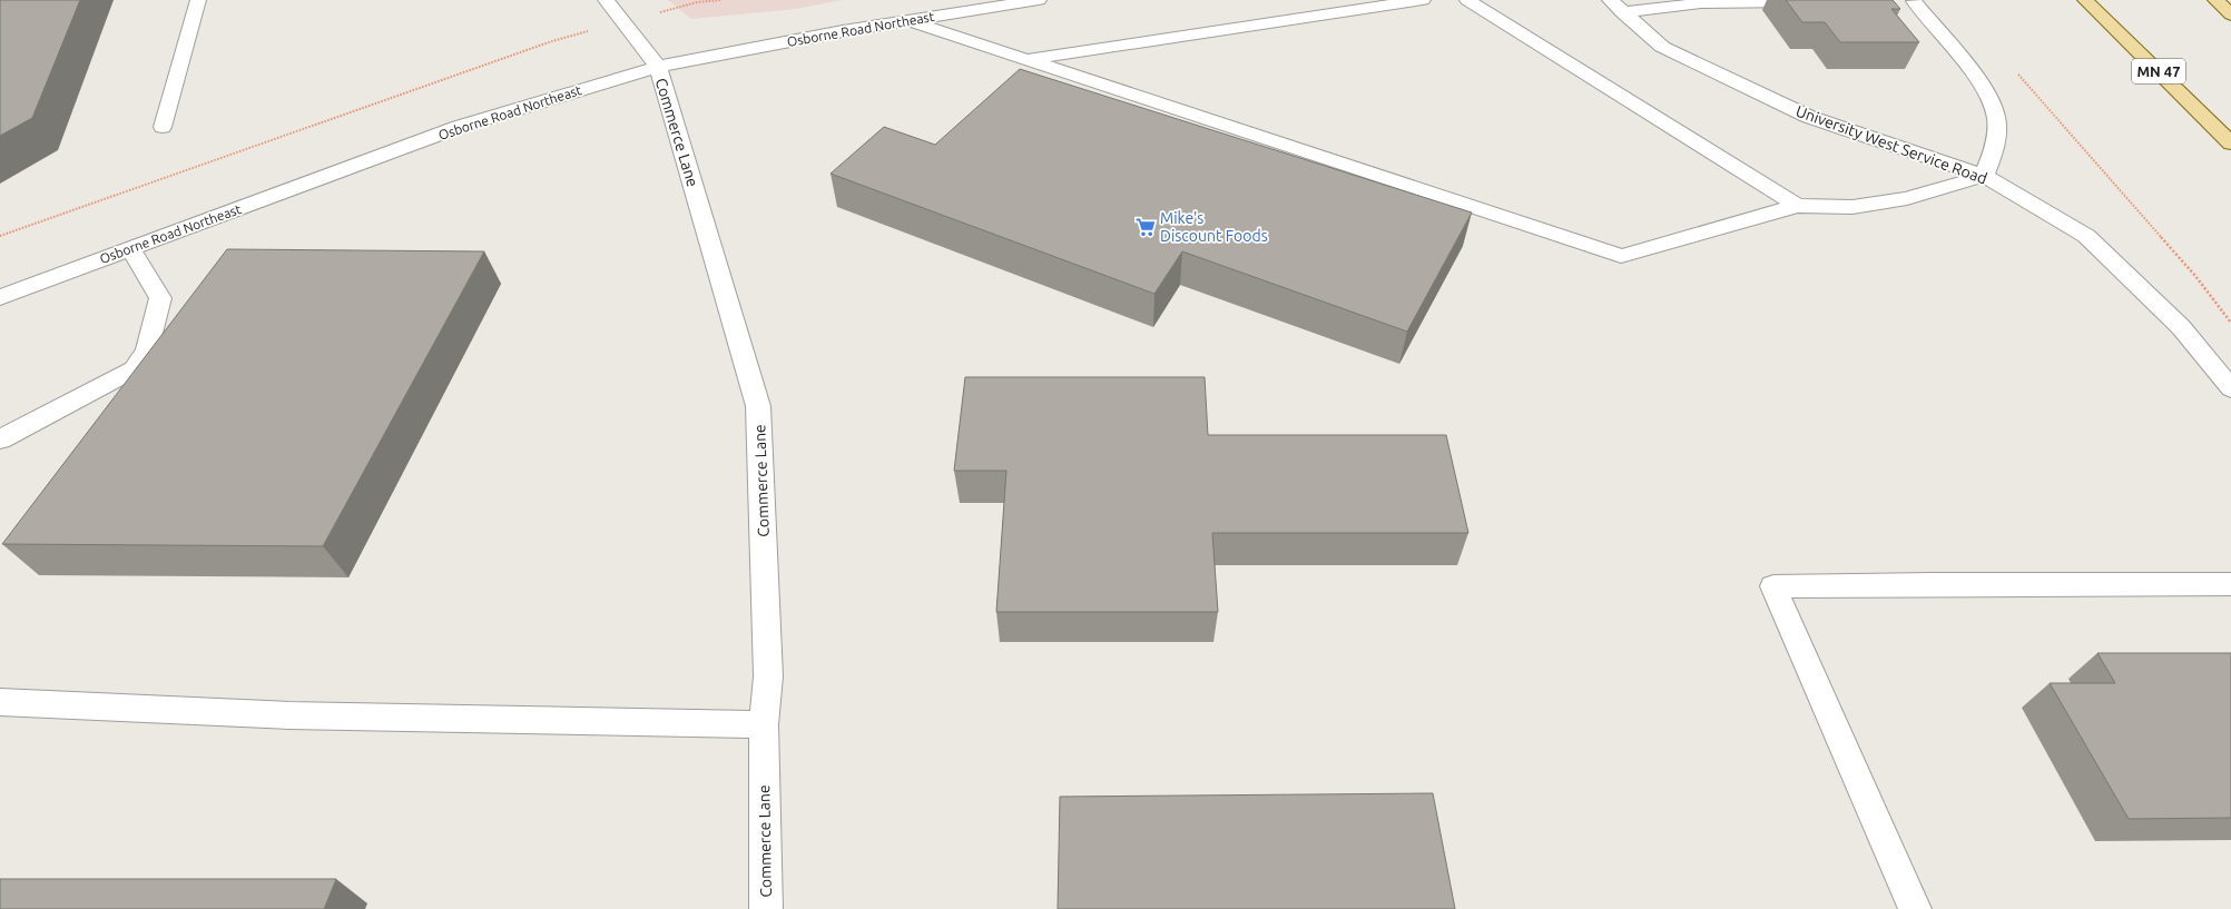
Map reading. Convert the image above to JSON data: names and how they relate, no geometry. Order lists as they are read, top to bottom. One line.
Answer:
{"streets":{"main road":["MN 47"],"street":["Osborne Road Northeast","Commerce Lane","University West Service Road"]},"crossings":[["Osborne Road Northeast","Commerce Lane"]],"places":{"supermarket":["Mike's Discount Foods"]}}
